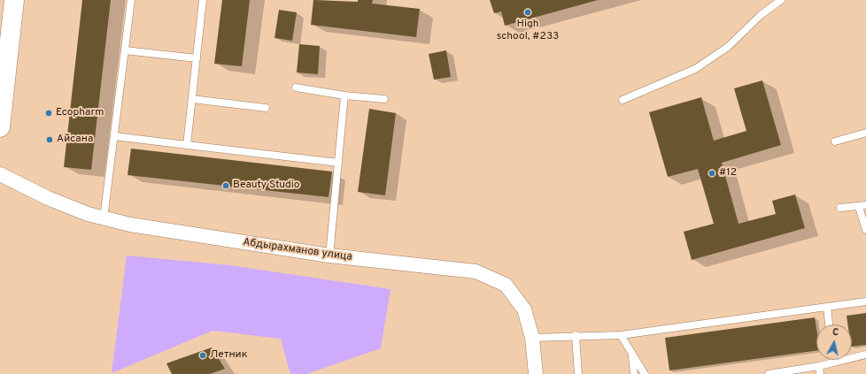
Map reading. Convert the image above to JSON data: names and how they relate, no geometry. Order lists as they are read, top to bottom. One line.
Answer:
{"streets":{"street":["Абдырахманов улица"]},"places":["High school, #233","Ecopharm","Айсана","#12","Beauty Studio","Летник"],"north":"top"}
